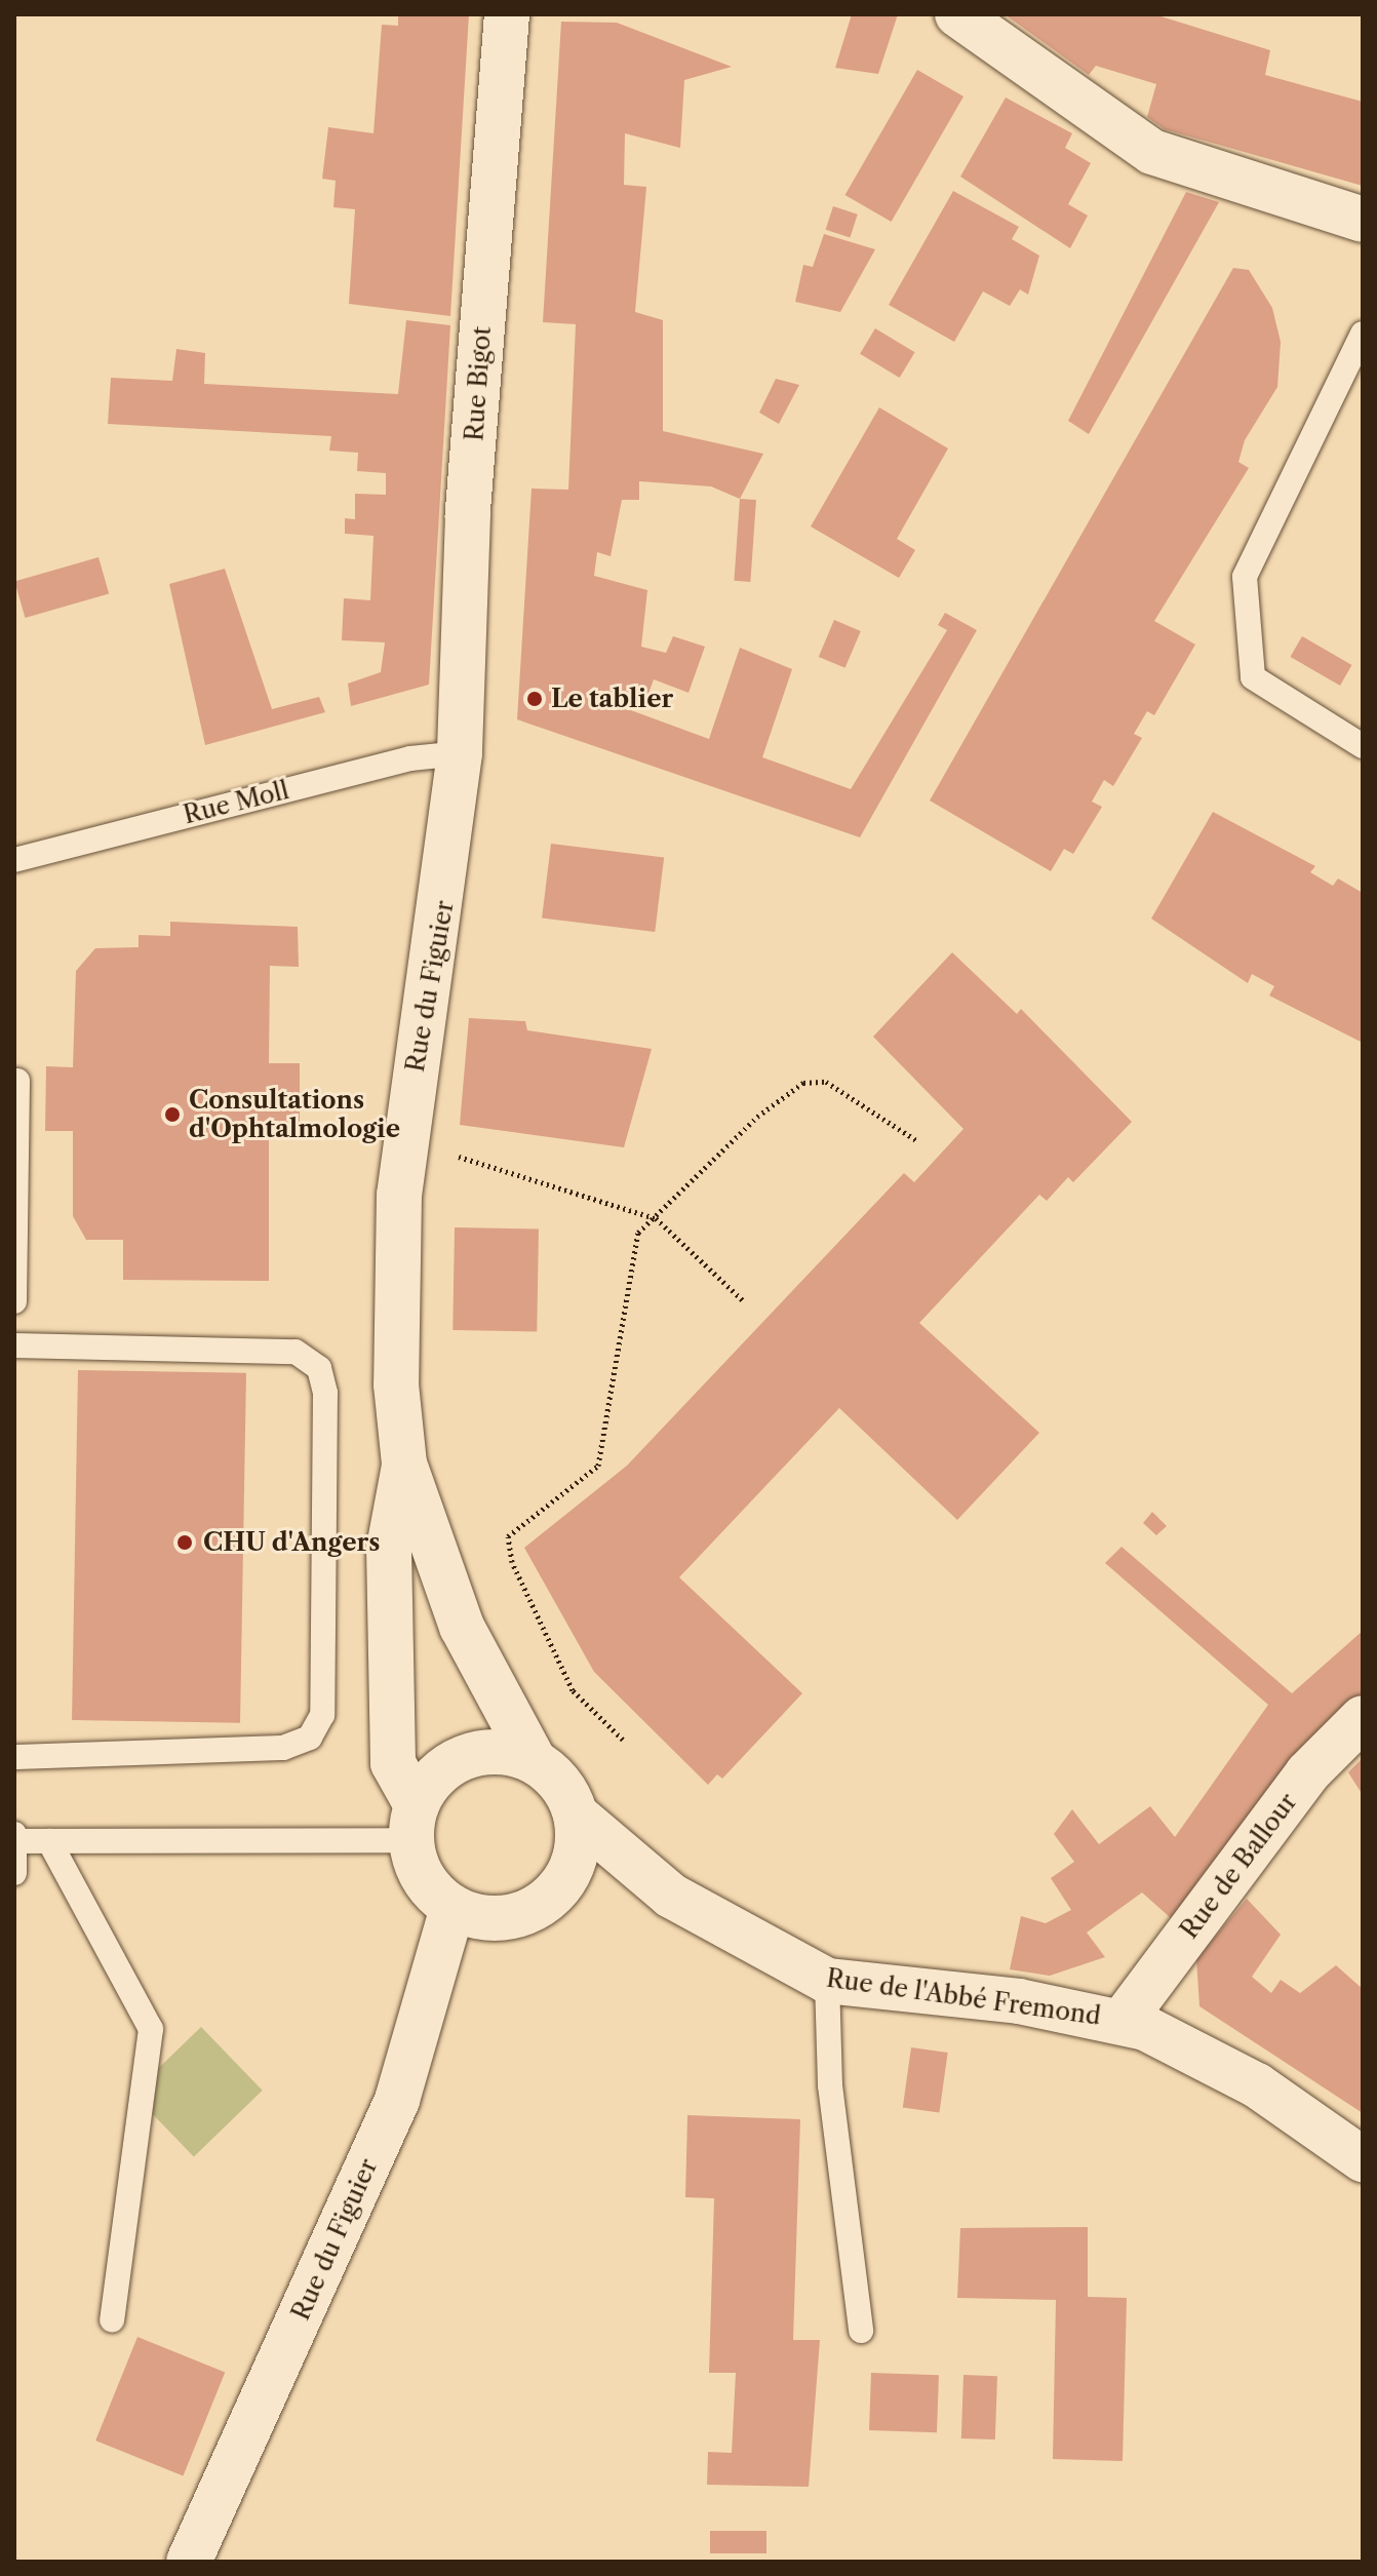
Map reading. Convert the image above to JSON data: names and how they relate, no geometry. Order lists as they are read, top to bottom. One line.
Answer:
{"streets":{"street":["Rue Bigot","Rue du Figuier","Rue de Ballour","Rue de l'Abbé Fremond"],"lane":["Rue Moll"]},"crossings":[["Rue Bigot","Rue Moll"],["Rue Bigot","Rue du Figuier"],["Rue Moll","Rue du Figuier"],["Rue du Figuier","Rue de l'Abbé Fremond"],["Rue de Ballour","Rue de l'Abbé Fremond"]],"places":["Le tablier","Consultations d'Ophtalmologie","CHU d'Angers"]}
